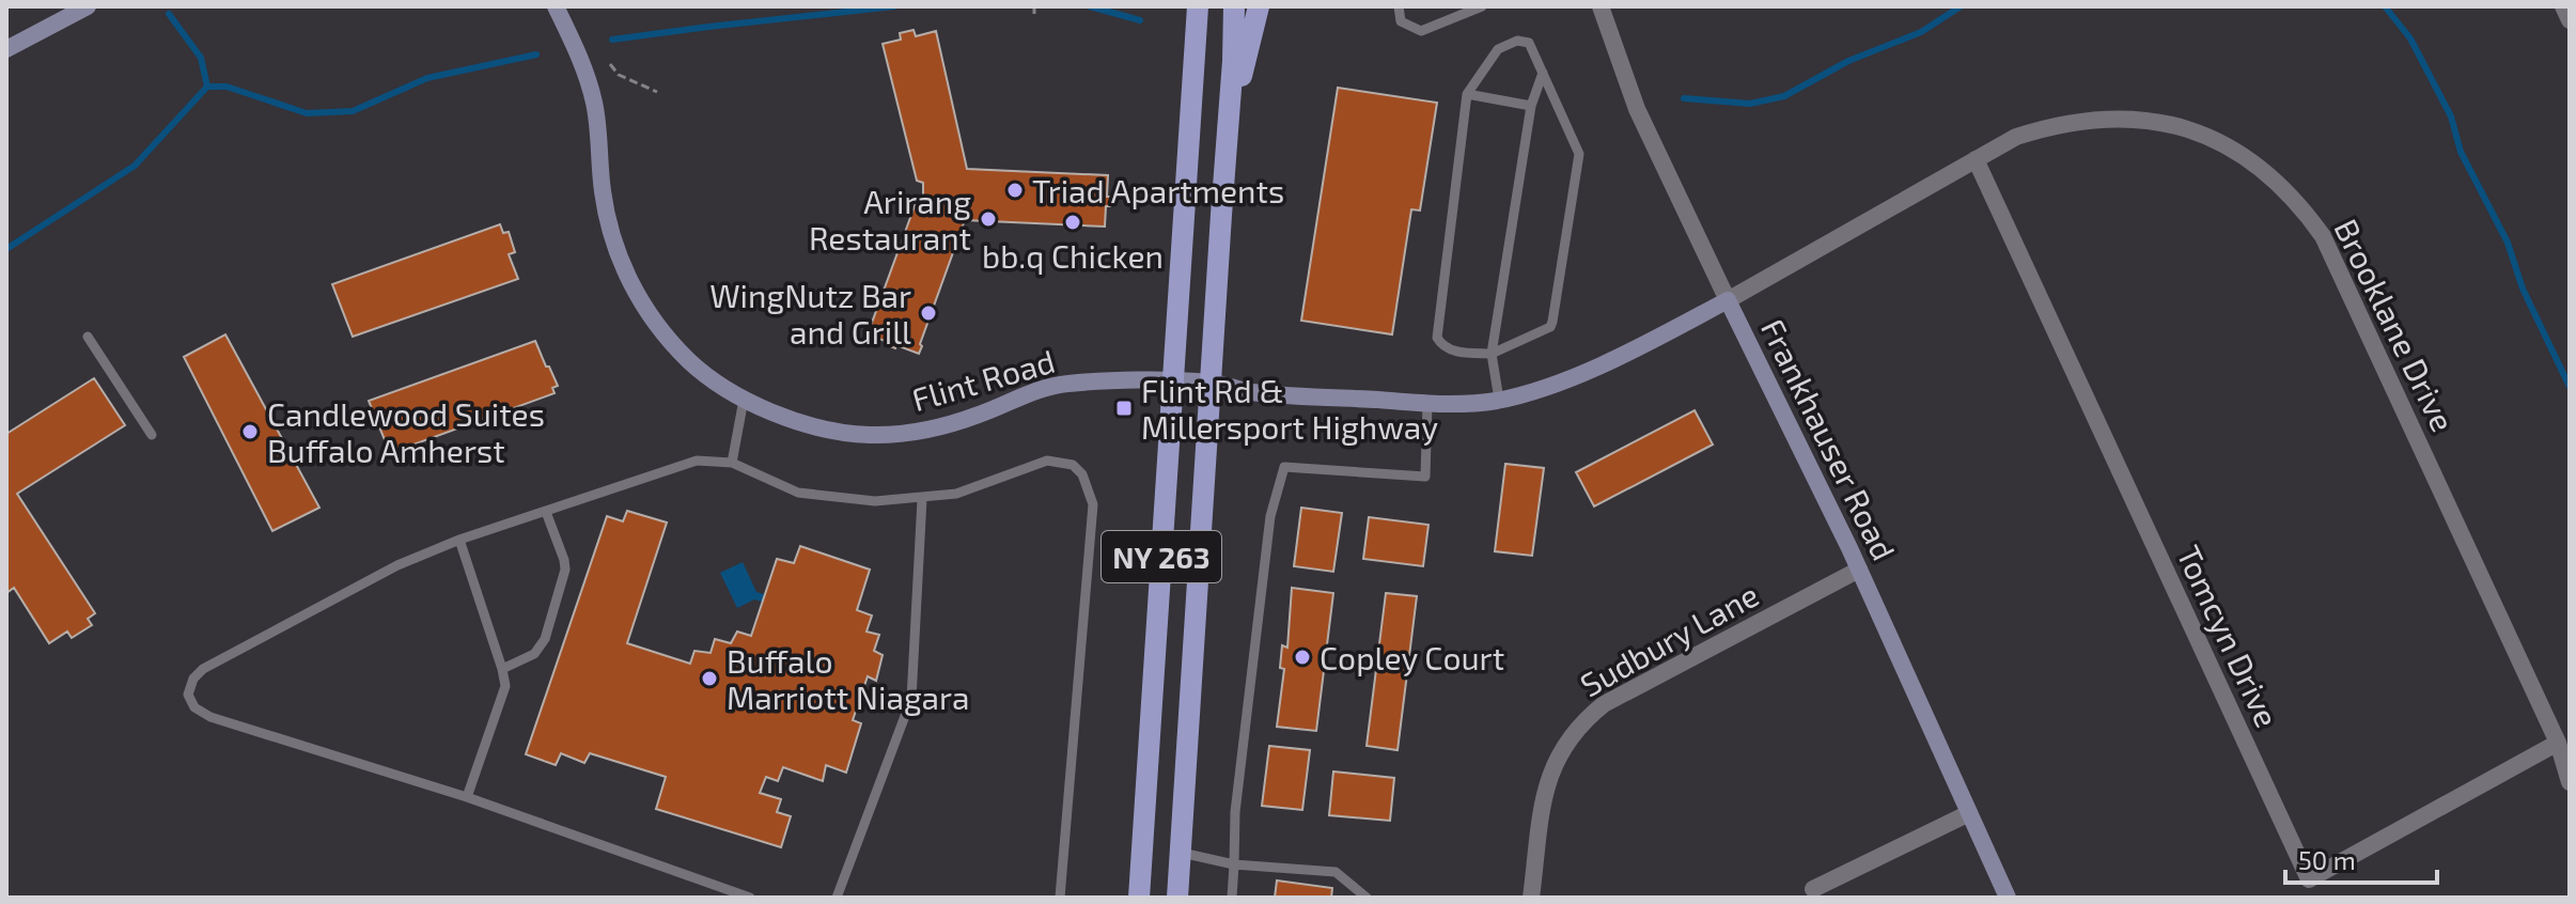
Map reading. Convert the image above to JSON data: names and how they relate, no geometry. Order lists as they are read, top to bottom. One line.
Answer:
{"streets":{"main road":["NY 263"],"street":["Brooklane Drive","Flint Road","Frankhauser Road","Tomcyn Drive","Sudbury Lane"]},"crossings":[["Brooklane Drive","Flint Road"],["Brooklane Drive","Frankhauser Road"],["Brooklane Drive","Tomcyn Drive"],["Flint Road","Frankhauser Road"],["Flint Road","NY 263"],["Frankhauser Road","Sudbury Lane"]],"places":{"other":["Triad Apartments","Arirang Restaurant","bb.q Chicken","WingNutz Bar and Grill","Candlewood Suites Buffalo Amherst","Copley Court","Buffalo Marriott Niagara"],"transit":["Flint Rd & Millersport Highway"]},"scale_bar":"50 m"}
